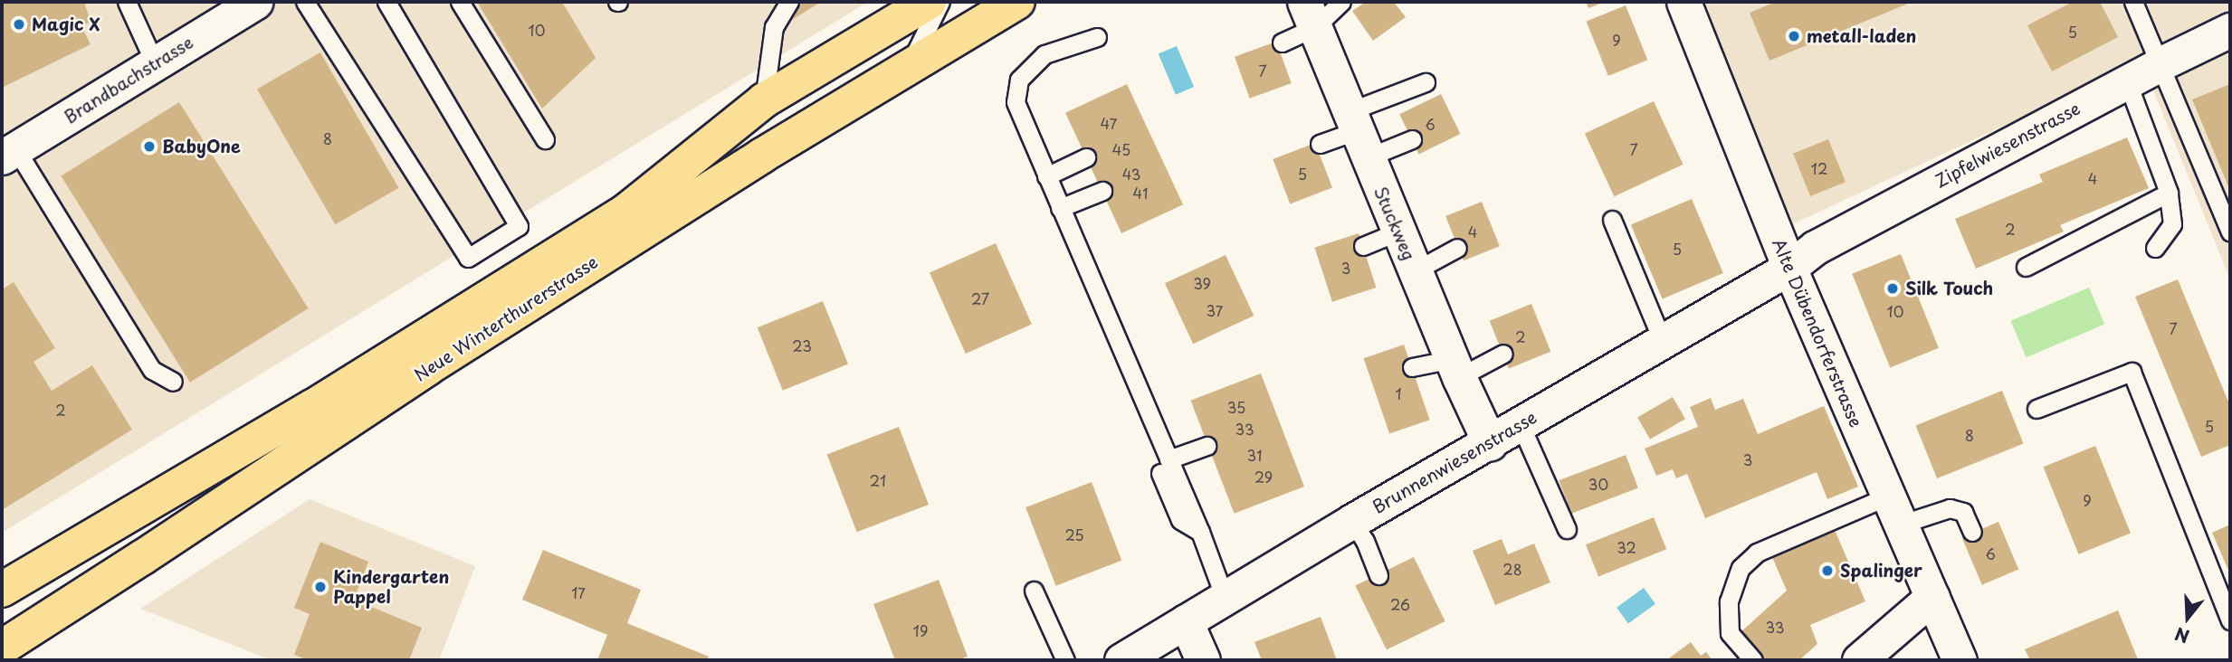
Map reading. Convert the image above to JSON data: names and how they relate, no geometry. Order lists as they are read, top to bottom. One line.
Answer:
{"streets":{"main road":["Neue Winterthurerstrasse"],"street":["Brandbachstrasse","Zipfelwiesenstrasse","Stuckweg","Alte Dübendorferstrasse","Brunnenwiesenstrasse"]},"crossings":[["Zipfelwiesenstrasse","Alte Dübendorferstrasse"],["Zipfelwiesenstrasse","Brunnenwiesenstrasse"],["Stuckweg","Brunnenwiesenstrasse"],["Alte Dübendorferstrasse","Brunnenwiesenstrasse"]],"places":["Magic X","metall-laden","BabyOne","Silk Touch","Spalinger","Kindergarten Pappel"],"house_numbers":["10","5","9","7","47","6","8","45","7","12","43","5","4","41","2","4","5","3","39","27","37","10","7","2","23","1","35","2","5","33","8","31","3","29","21","30","9","25","32","6","28","17","26","33","19"],"north":"bottom"}
